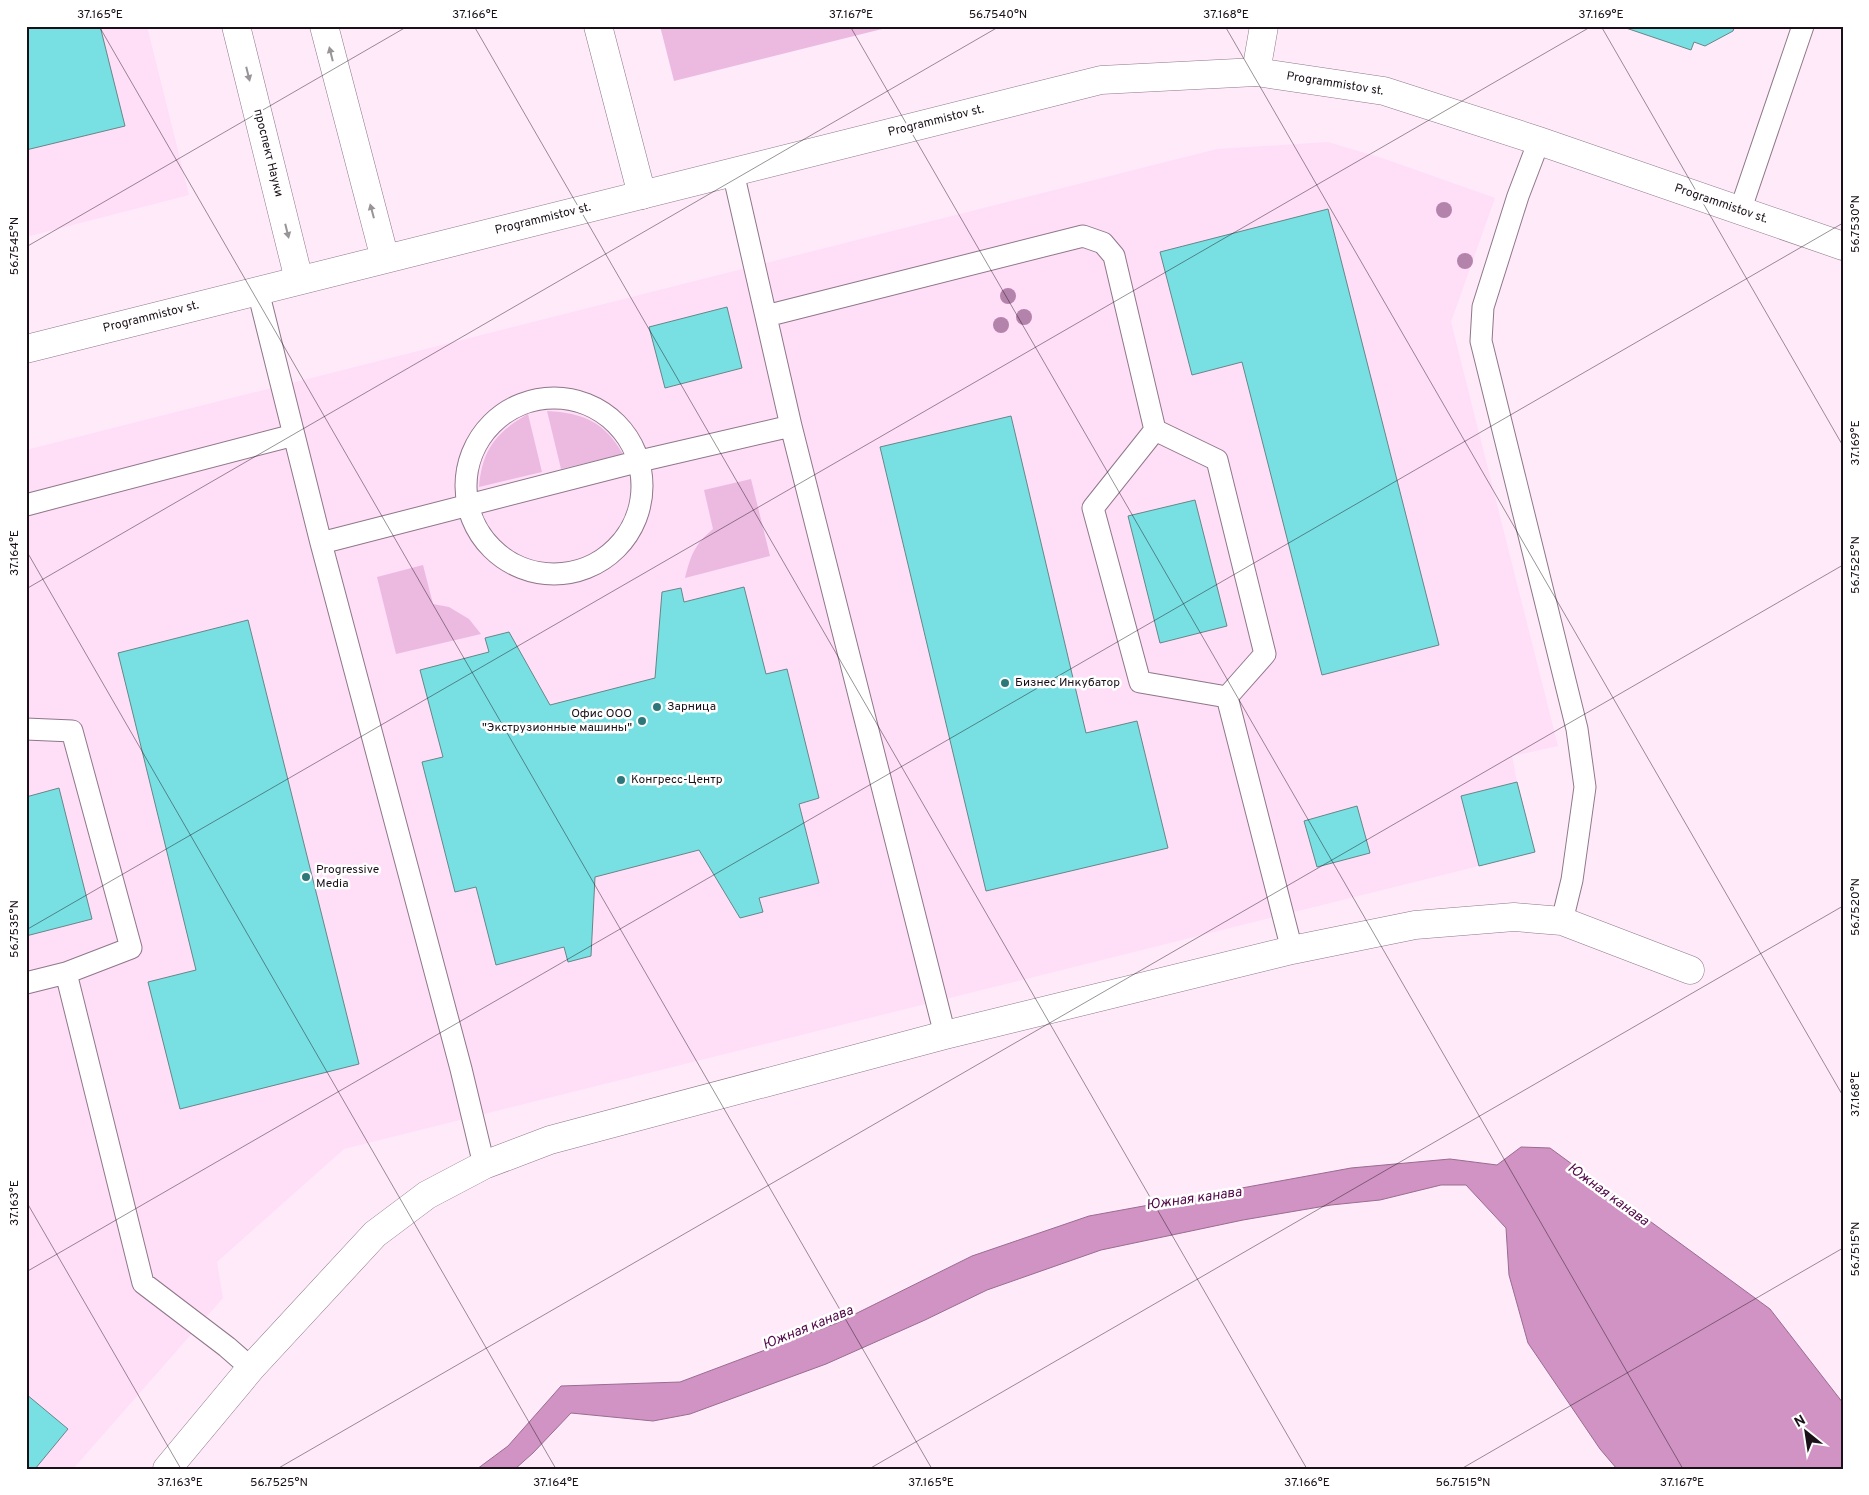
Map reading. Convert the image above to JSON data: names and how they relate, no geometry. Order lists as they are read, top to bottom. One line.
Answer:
{"streets":{"street":["Programmistov st.","проспект Науки"]},"crossings":[["Programmistov st.","проспект Науки"]],"water":["Южная канава"],"places":["Бизнес Инкубатор","Зарница","Офис ООО \"Экструзионные машины\"","Конгресс-Центр","Progressive Media"],"north":"top left","coordinates":["37.165°E","37.166°E","37.167°E","56.7540°N","37.168°E","37.169°E","56.7530°N","56.7545°N","37.164°E","56.7525°N","56.7520°N","56.7535°N","37.163°E","56.7515°N"]}
